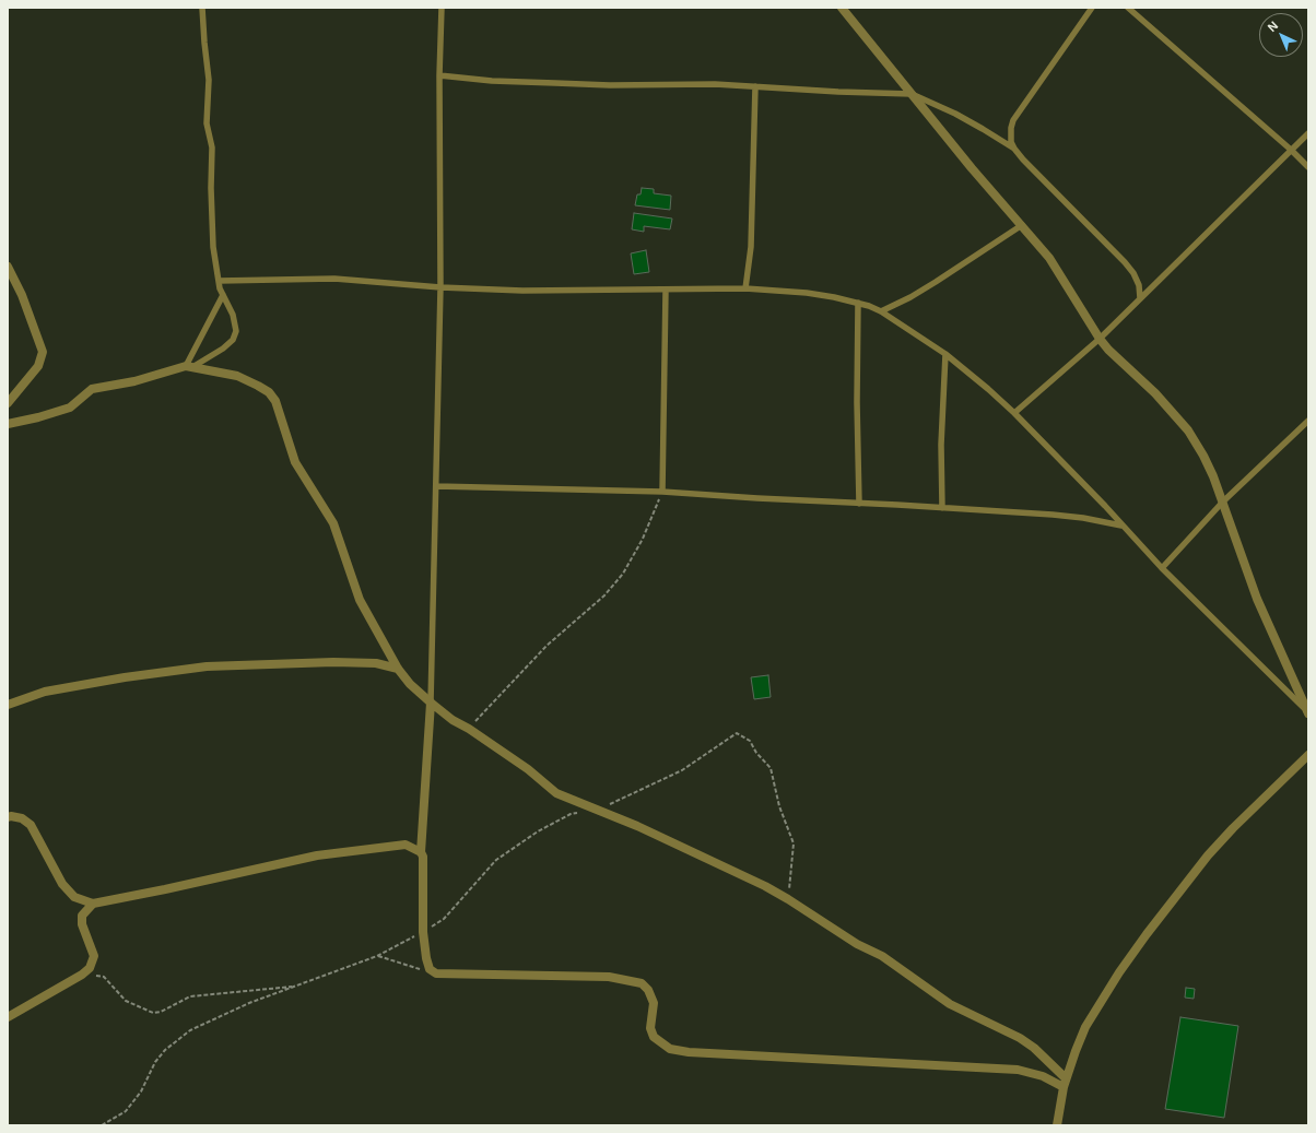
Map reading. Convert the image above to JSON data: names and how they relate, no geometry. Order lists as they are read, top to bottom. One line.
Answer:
{"north":"top left"}
